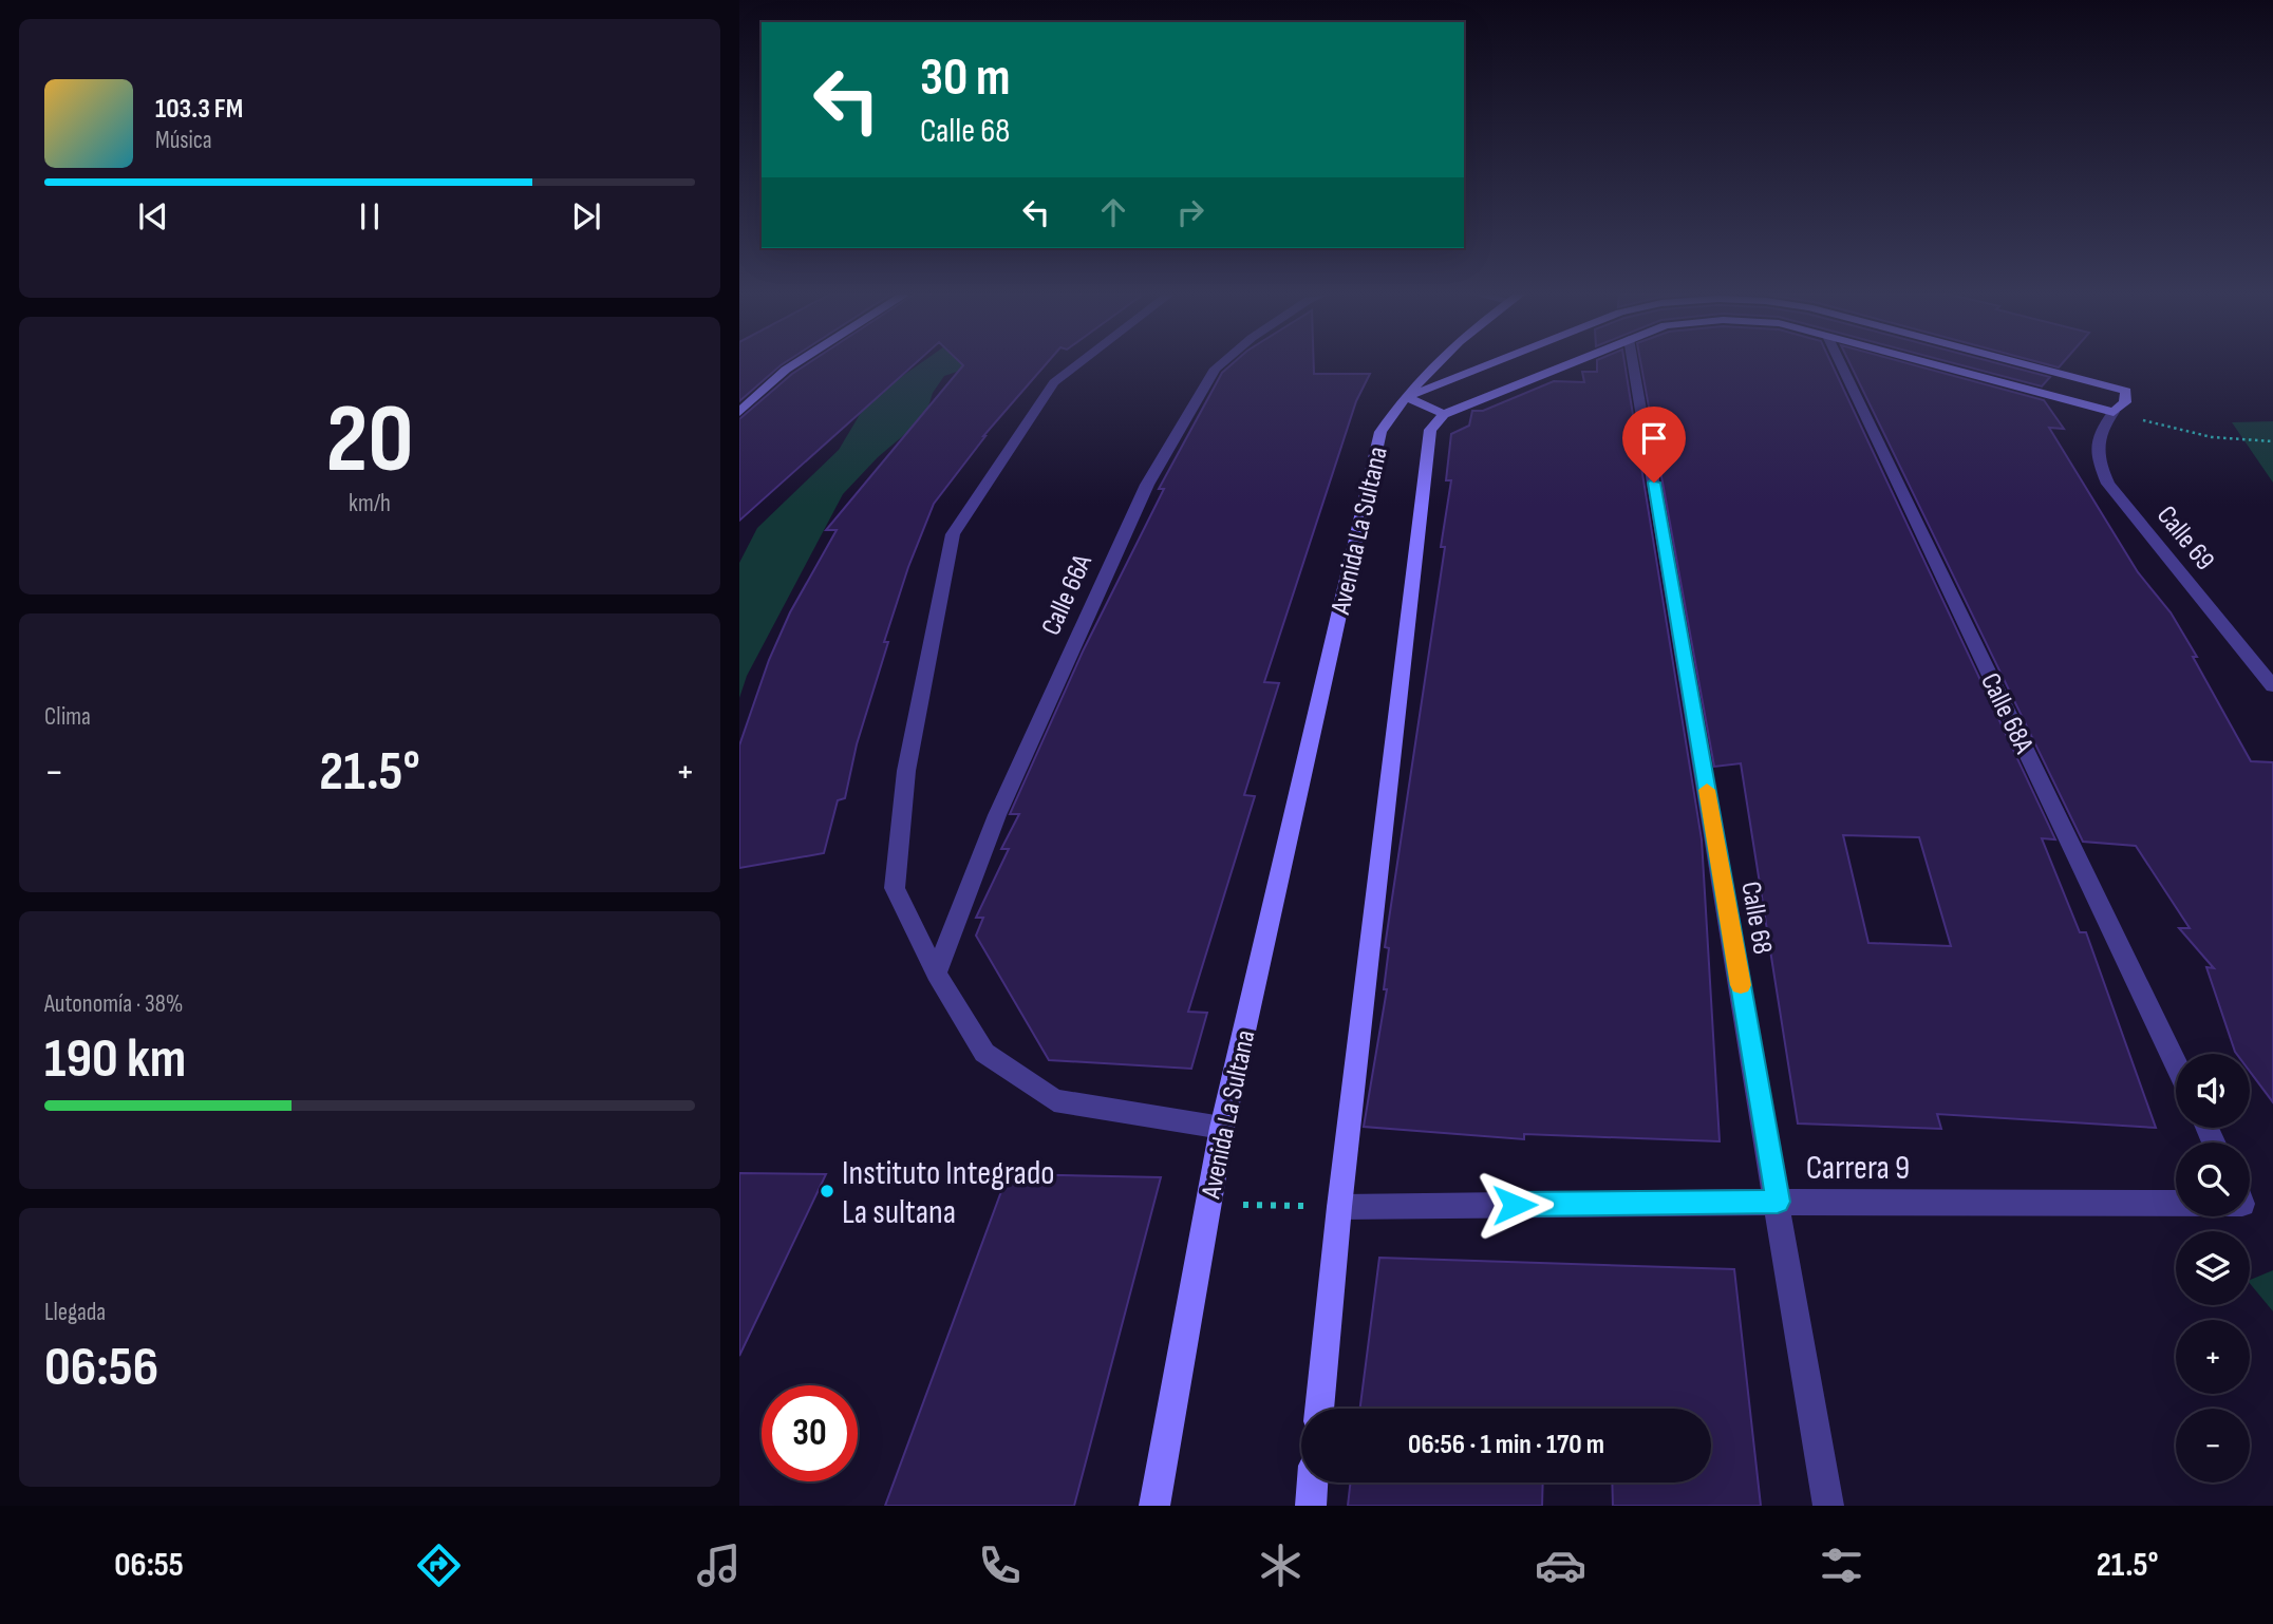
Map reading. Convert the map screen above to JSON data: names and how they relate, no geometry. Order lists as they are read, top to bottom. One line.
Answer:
{"streets":{"street":["Avenida La Sultana","Calle 69","Calle 66A","Calle 68A","Calle 68","Carrera 9"]},"crossings":[["Avenida La Sultana","Carrera 9"],["Calle 68","Carrera 9"]],"places":["Instituto Integrado La sultana"],"page":{"turn":["30 m","Calle 68"],"song":["103.3 FM","Música"],"tile":[["20","km/h"],"Clima",["Autonomía · 38%","190 km"],["Llegada","06:56"]],"heat":["−","21.5°","+"],"map_buttons":["+","−"],"limit":"30","trip":"06:56 · 1 min · 170 m","tabs":["06:55","21.5°"]}}
